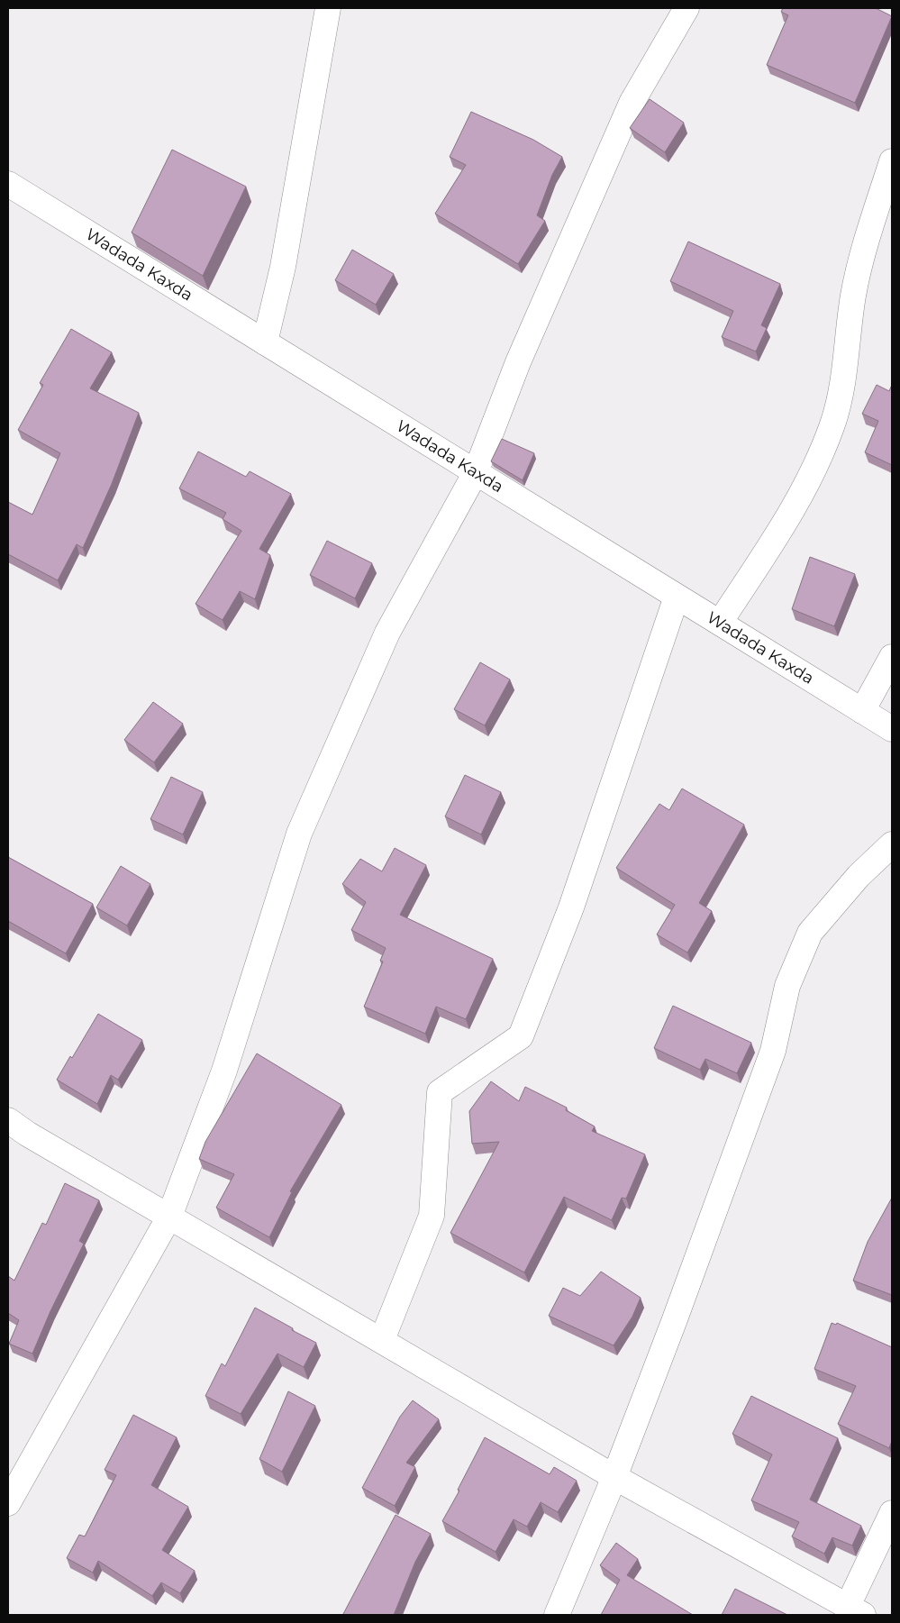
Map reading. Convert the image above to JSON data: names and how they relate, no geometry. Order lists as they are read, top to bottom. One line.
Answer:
{"streets":{"street":["Wadada Kaxda"]}}
